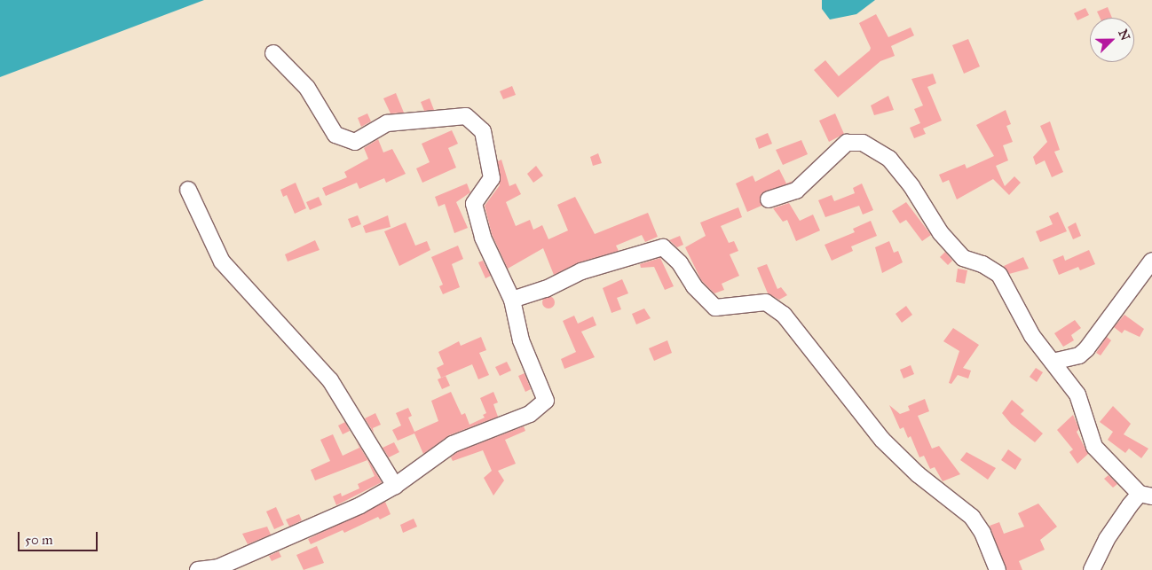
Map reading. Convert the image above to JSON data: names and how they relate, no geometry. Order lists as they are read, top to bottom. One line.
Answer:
{"scale_bar":"50 m","north":"top right"}
